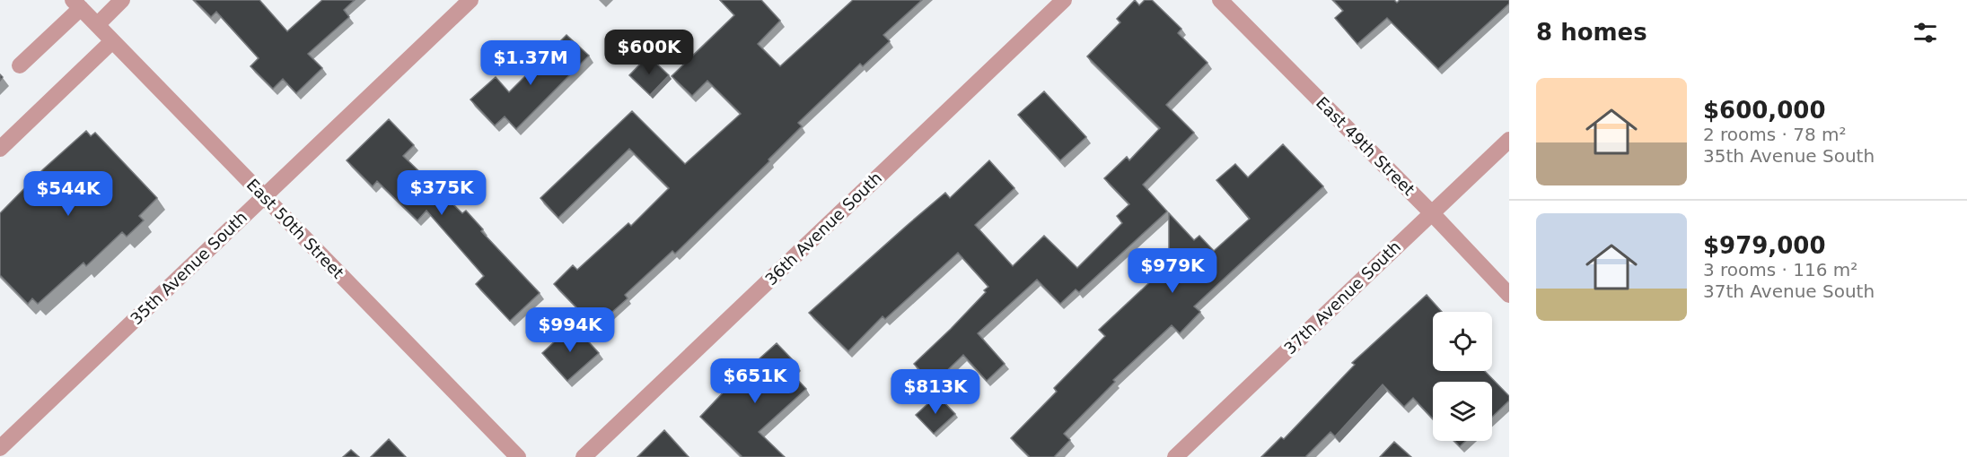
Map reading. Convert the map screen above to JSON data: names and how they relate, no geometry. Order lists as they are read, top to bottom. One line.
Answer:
{"streets":{"street":["East 49th Street","East 50th Street","36th Avenue South","35th Avenue South","37th Avenue South"]},"crossings":[["East 49th Street","37th Avenue South"],["East 50th Street","35th Avenue South"]],"page":{"heading":"8 homes","price":["$600K","$1.37M","$375K","$544K","$979K","$994K","$651K","$813K"],"list":[{"name":"$600,000","note":"2 rooms · 78 m² · 35th Avenue South"},{"name":"$979,000","note":"3 rooms · 116 m² · 37th Avenue South"}]}}
